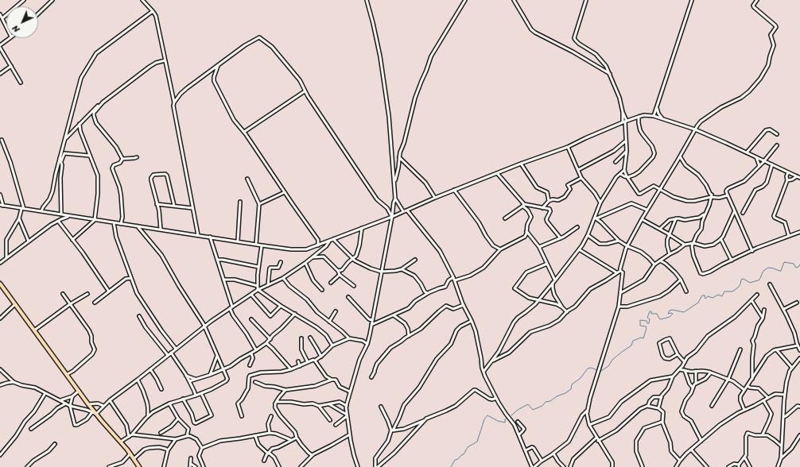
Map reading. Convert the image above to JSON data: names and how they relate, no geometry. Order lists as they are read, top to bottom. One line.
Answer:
{"north":"bottom left"}
